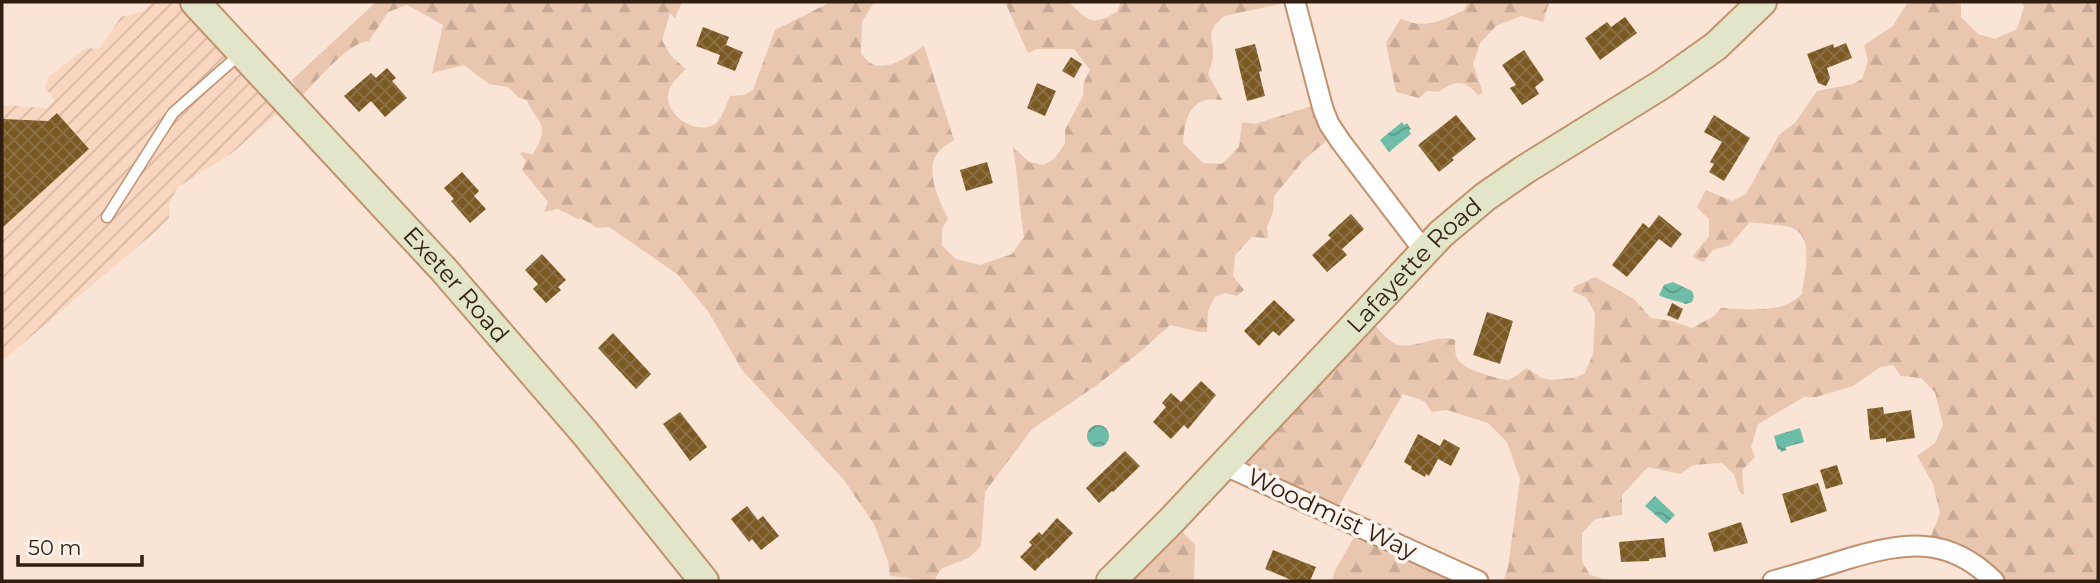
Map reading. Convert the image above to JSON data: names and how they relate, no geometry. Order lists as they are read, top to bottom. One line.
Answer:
{"streets":{"street":["Lafayette Road","Exeter Road","Woodmist Way"]},"crossings":[["Lafayette Road","Woodmist Way"]],"scale_bar":"50 m"}
